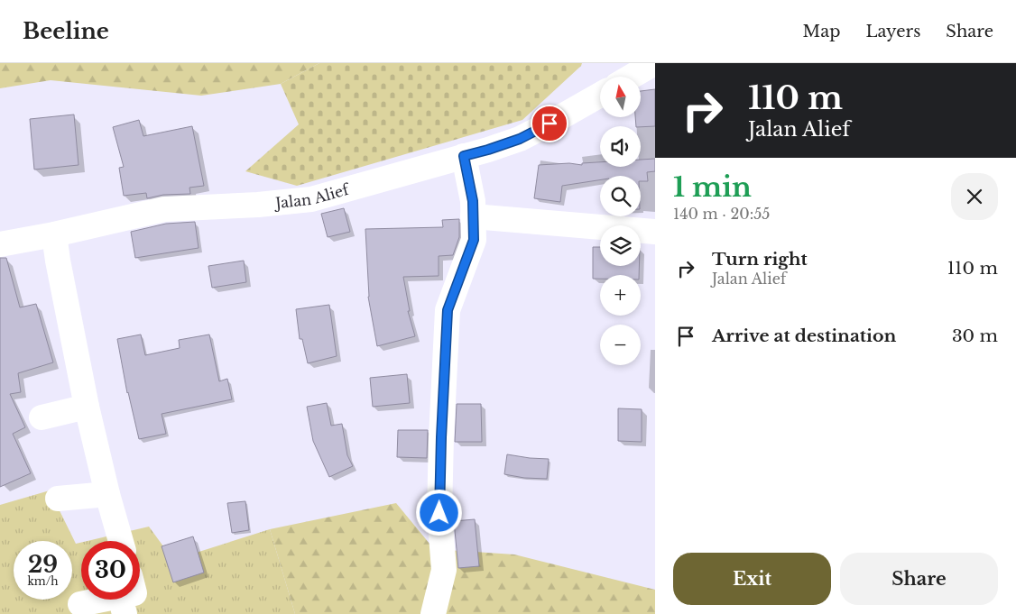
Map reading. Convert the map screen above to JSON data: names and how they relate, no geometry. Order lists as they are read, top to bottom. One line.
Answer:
{"streets":{"street":["Jalan Alief"]},"north":"top","page":{"header":"Beeline","nav":["Map","Layers","Share"],"turn":["110 m","Jalan Alief"],"map_buttons":["+","−"],"heading":["1 min","140 m · 20:55"],"list":[{"name":"Turn right","note":"Jalan Alief","value":"110 m"},{"name":"Arrive at destination","value":"30 m"}],"speed":"29 km/h","limit":"30","buttons":["Exit","Share"]}}
